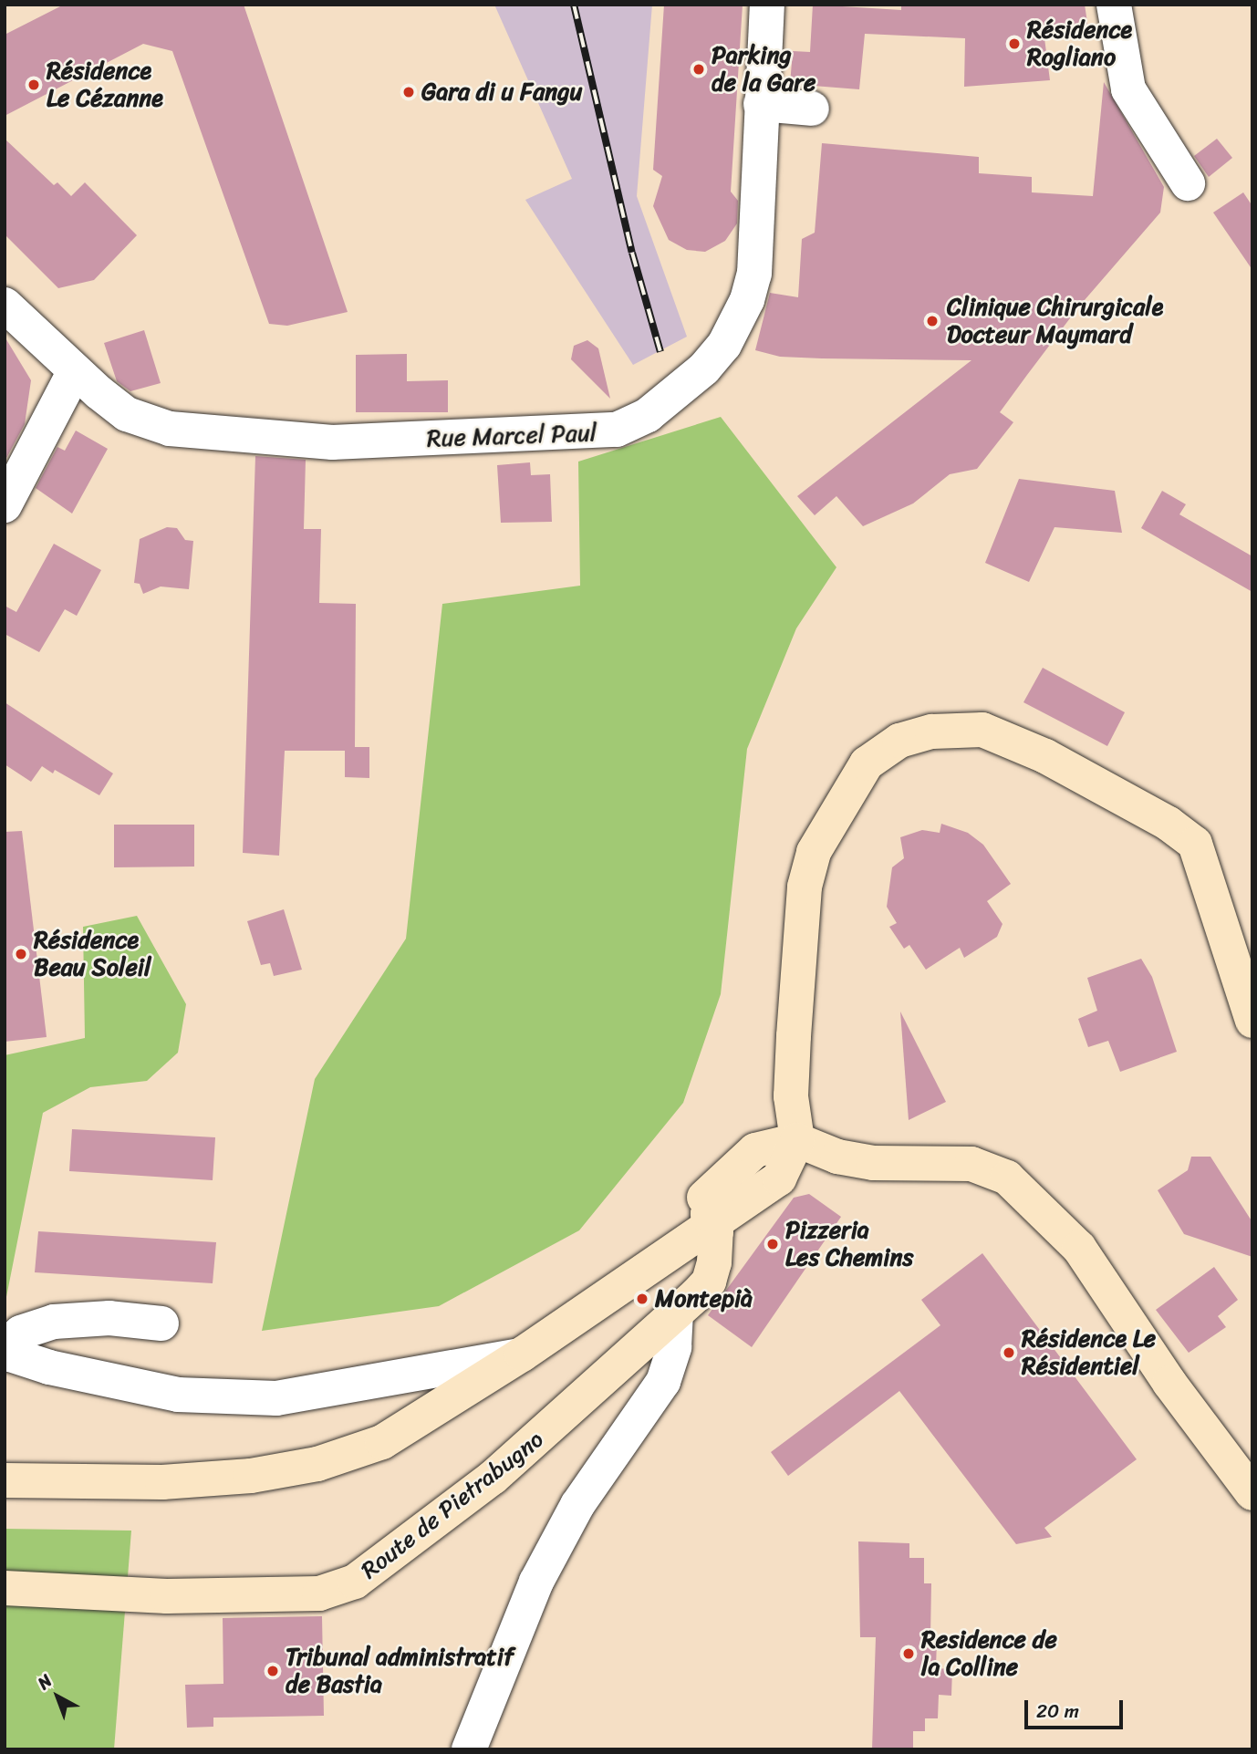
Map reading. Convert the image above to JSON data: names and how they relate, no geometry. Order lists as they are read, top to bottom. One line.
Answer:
{"streets":{"main road":["Route de Pietrabugno"],"street":["Rue Marcel Paul"]},"places":["Résidence Rogliano","Parking de la Gare","Résidence Le Cézanne","Gara di u Fangu","Clinique Chirurgicale Docteur Maymard","Résidence Beau Soleil","Pizzeria Les Chemins","Montepià","Résidence Le Résidentiel","Residence de la Colline","Tribunal administratif de Bastia"],"scale_bar":"20 m","north":"top left"}
